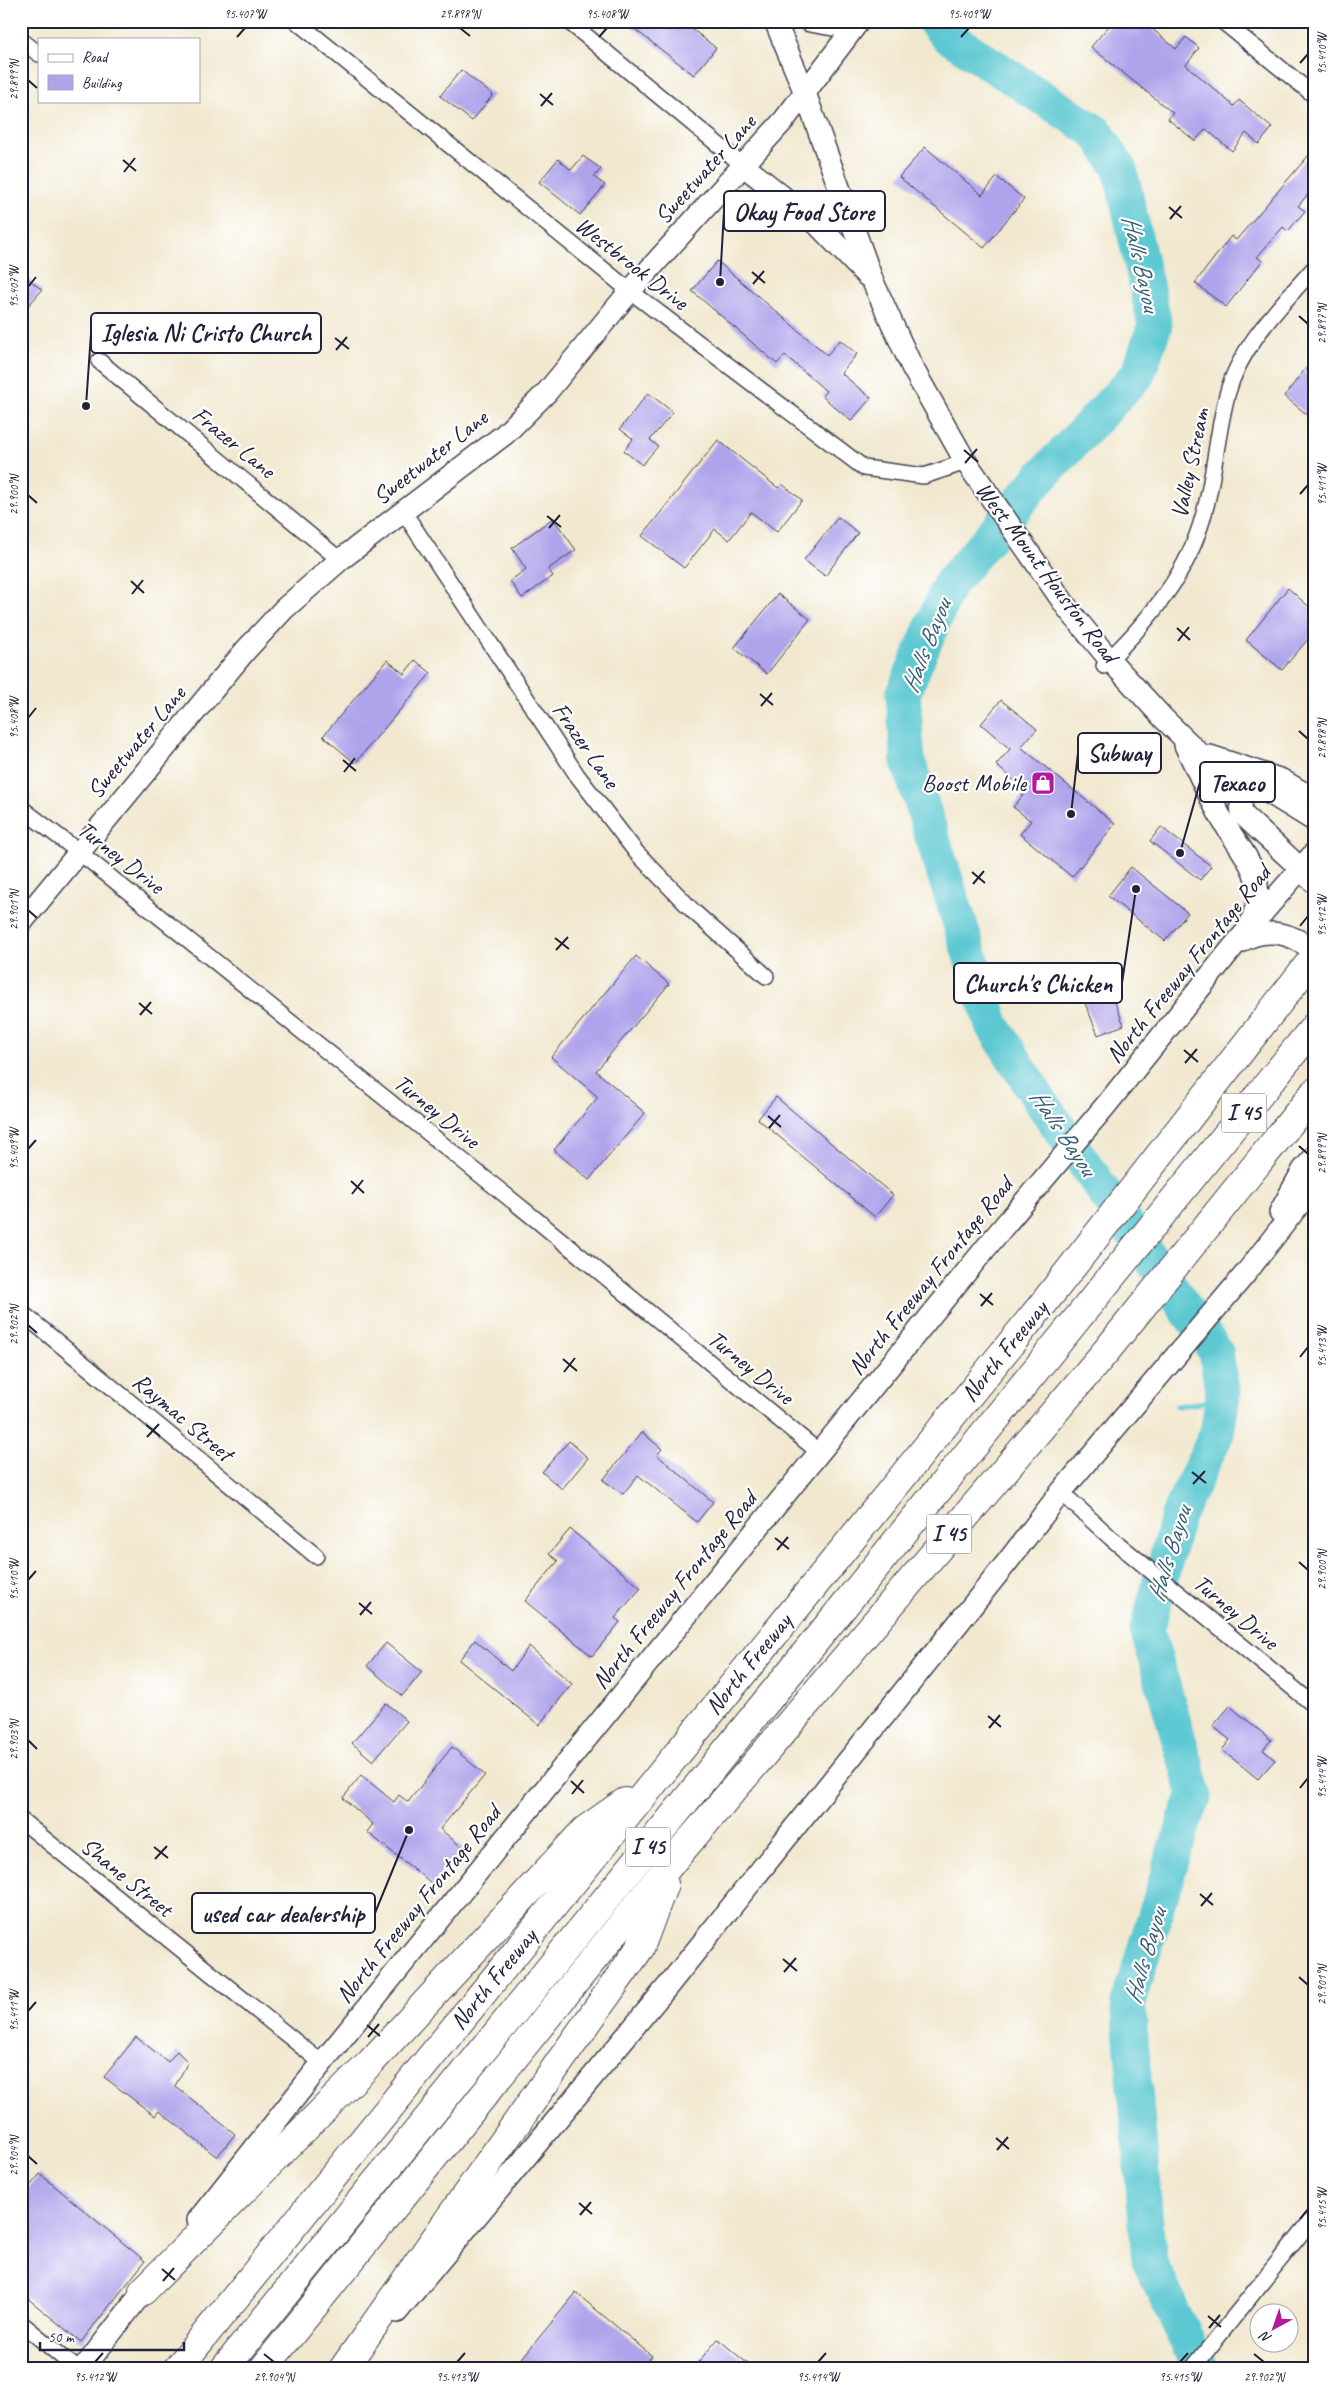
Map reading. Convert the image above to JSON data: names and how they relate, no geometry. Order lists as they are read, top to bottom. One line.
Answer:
{"streets":{"highway":["I 45","North Freeway"],"main road":["Sweetwater Lane","West Mount Houston Road","North Freeway Frontage Road"],"street":["Westbrook Drive","Frazer Lane","Valley Stream","Turney Drive","Raymac Street","Shane Street"]},"crossings":[["Sweetwater Lane","Westbrook Drive"],["Sweetwater Lane","Frazer Lane"],["Sweetwater Lane","West Mount Houston Road"],["Sweetwater Lane","Turney Drive"],["Westbrook Drive","West Mount Houston Road"],["Valley Stream","West Mount Houston Road"],["Turney Drive","North Freeway Frontage Road"],["North Freeway Frontage Road","Shane Street"]],"water":["Halls Bayou"],"places":{"other":["Okay Food Store","Iglesia Ni Cristo Church","Subway","Texaco","Church's Chicken","used car dealership"],"shop":["Boost Mobile"]},"legend":["Road","Building"],"scale_bar":"50 m","north":"bottom left","coordinates":["95.407°W","29.898°N","95.408°W","95.409°W","95.410°W","29.899°N","29.897°N","95.411°W","29.900°N","29.901°N","95.412°W","29.902°N","95.413°W","29.903°N","95.414°W","29.904°N","95.415°W"]}
